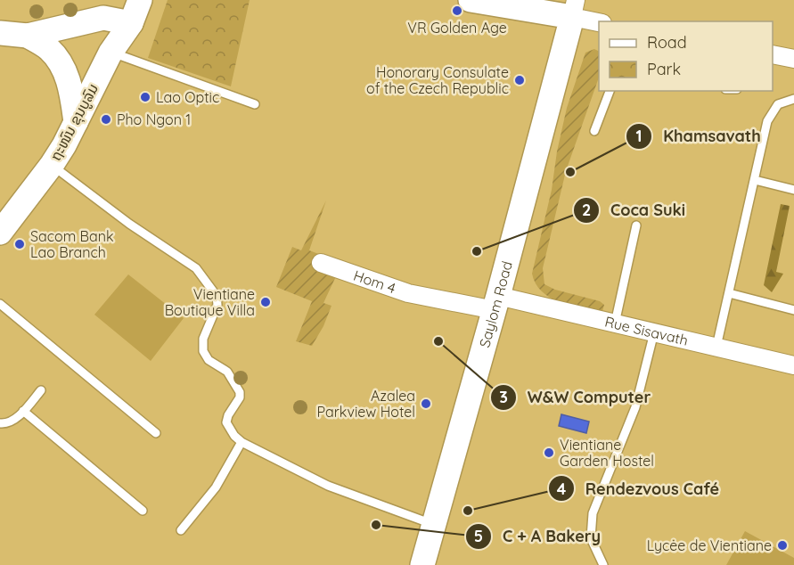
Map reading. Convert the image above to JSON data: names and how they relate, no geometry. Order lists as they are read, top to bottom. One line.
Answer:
{"streets":{"street":["ຖະໜົນ ຂຸນບູລົມ","Hom 4","Saylom Road","Rue Sisavath"]},"crossings":[["Hom 4","Saylom Road"],["Hom 4","Rue Sisavath"],["Saylom Road","Rue Sisavath"]],"places":["VR Golden Age","Honorary Consulate of the Czech Republic","Lao Optic","Pho Ngon 1","Khamsavath","Sacom Bank Lao Branch","Coca Suki","Vientiane Boutique Villa","W&W Computer","Azalea Parkview Hotel","Vientiane Garden Hostel","Rendezvous Café","C + A Bakery","Lycėe de Vientiane"],"legend":["Road","Park"]}
